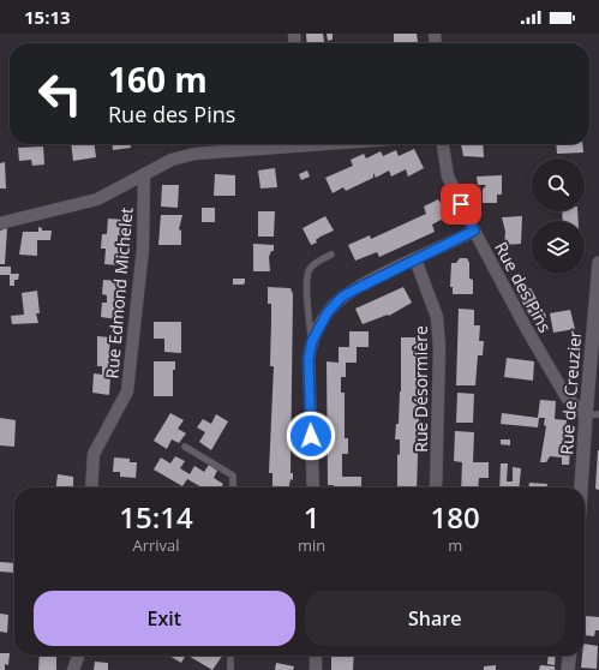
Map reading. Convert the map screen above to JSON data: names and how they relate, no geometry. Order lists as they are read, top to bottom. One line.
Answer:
{"streets":{"street":["Rue des Pins","Rue Edmond Michelet","Rue Désormière","Rue de Creuzier"]},"crossings":[["Rue des Pins","Rue de Creuzier"]],"page":{"status":"15:13","turn":["160 m","Rue des Pins"],"eta":["15:14","Arrival","1","min","180","m"],"buttons":["Exit","Share"]}}
